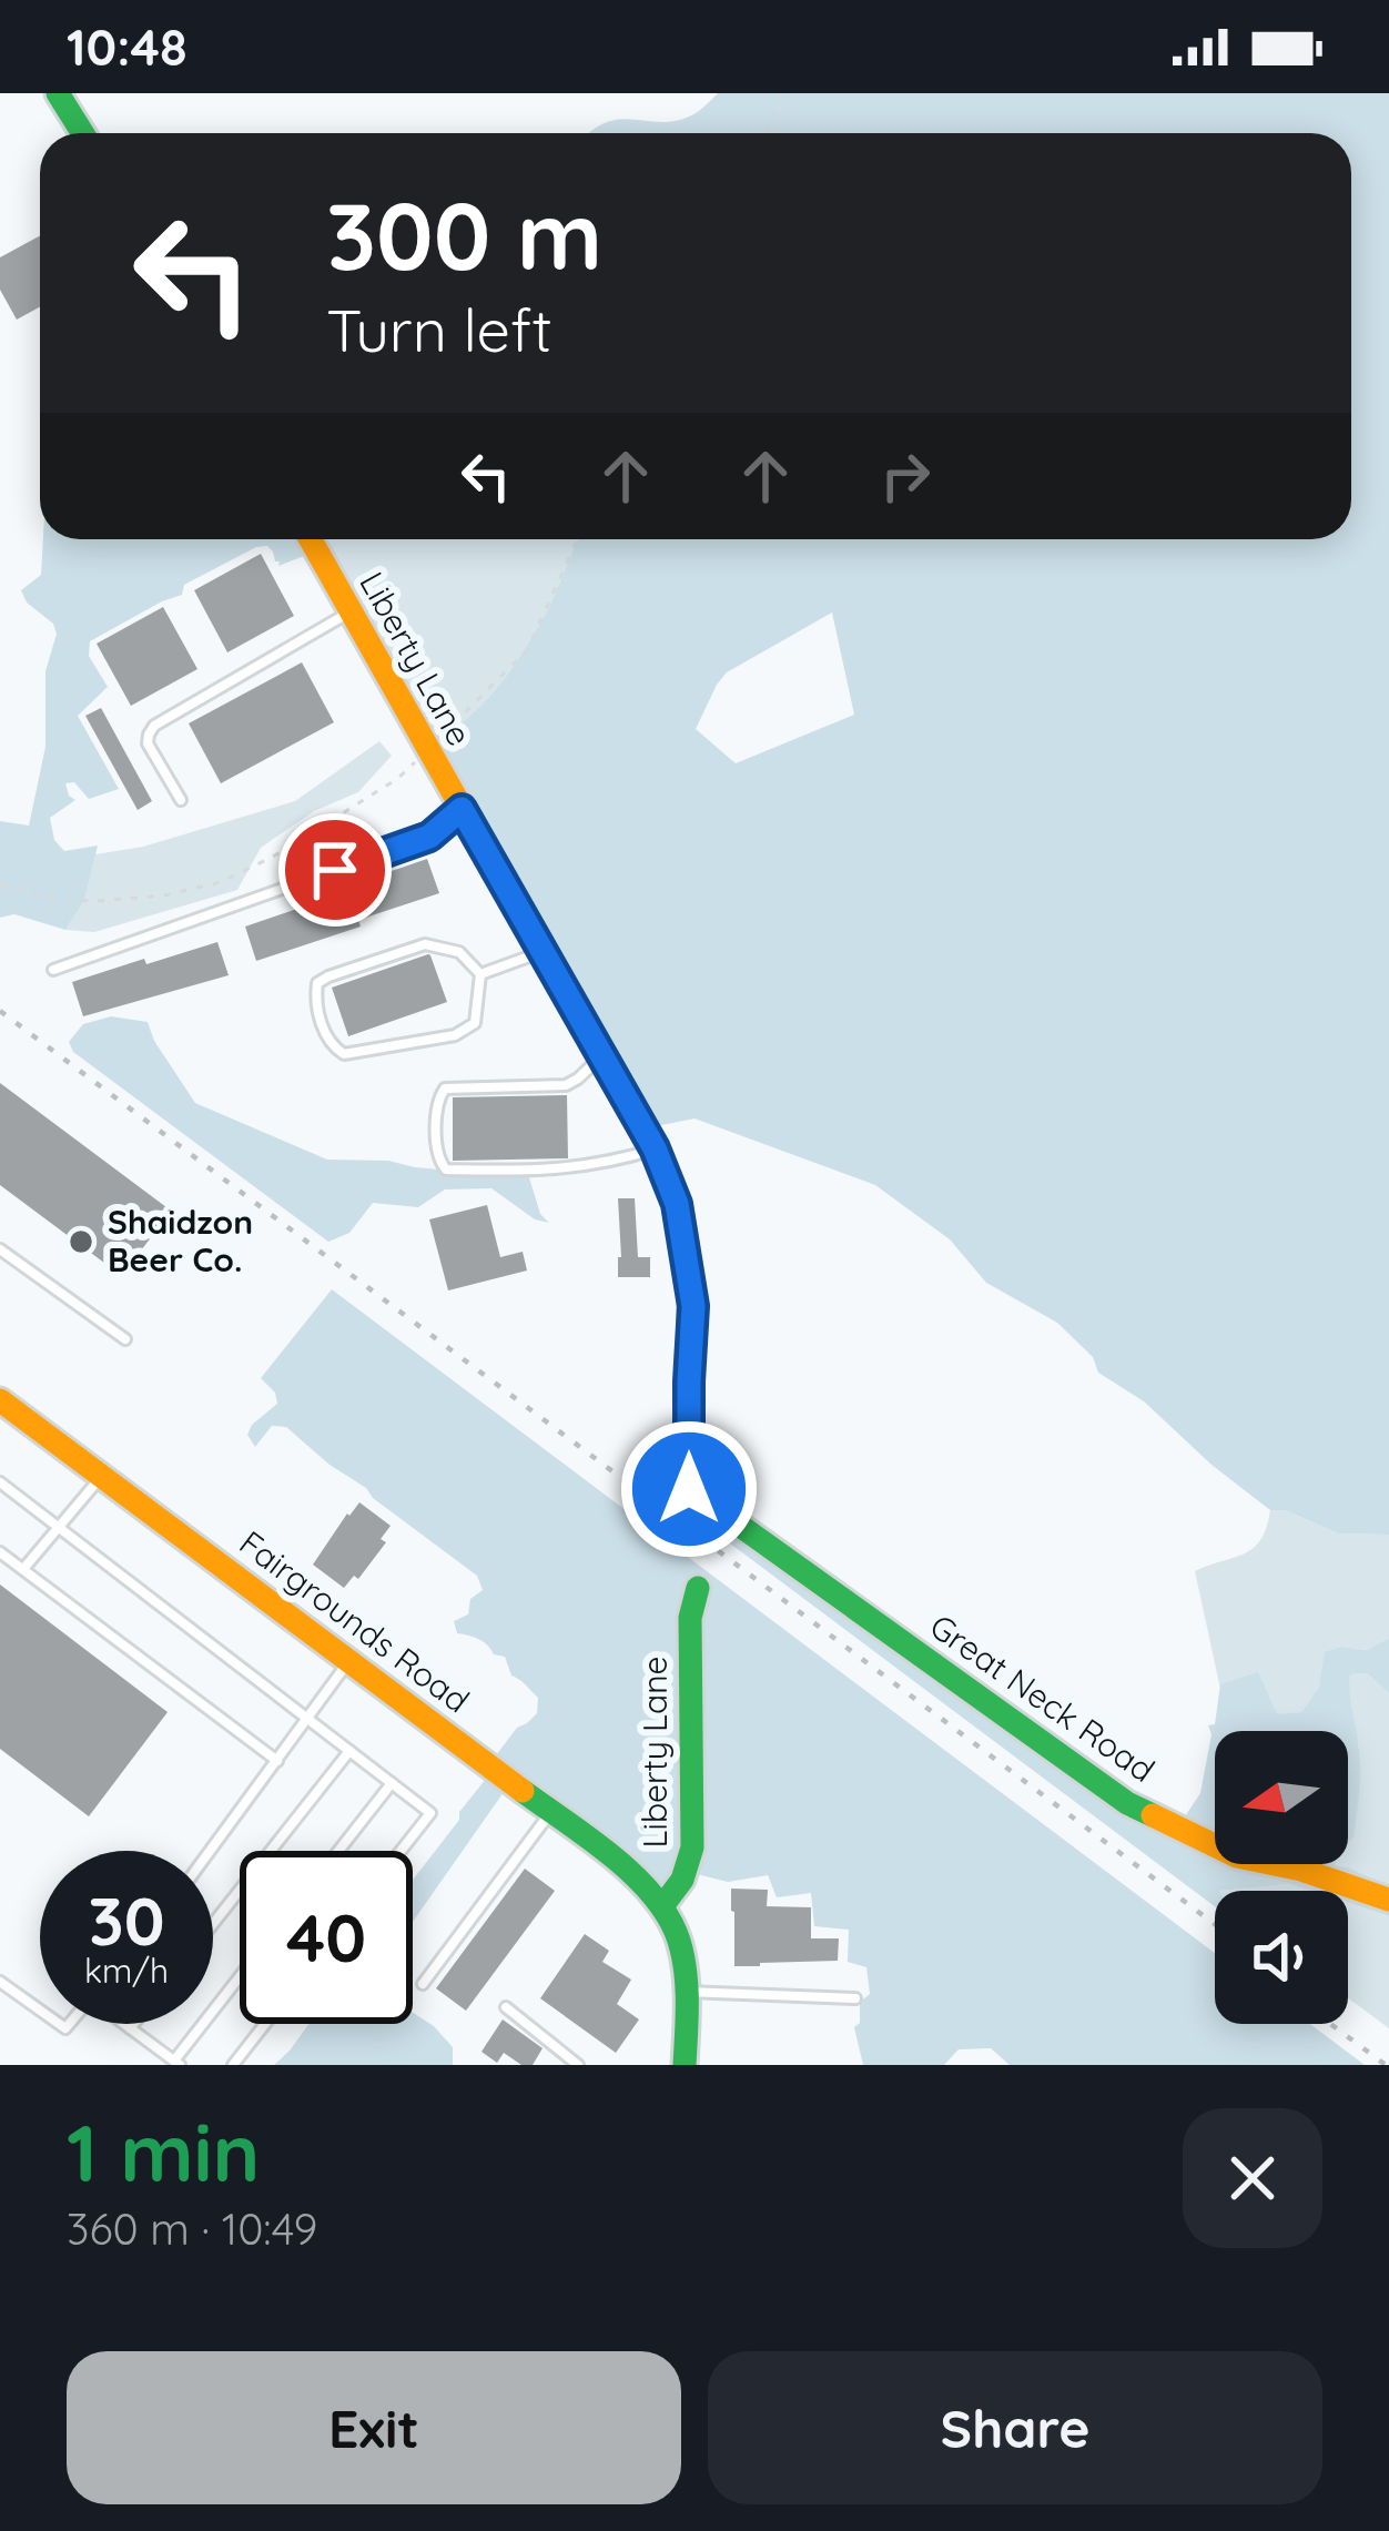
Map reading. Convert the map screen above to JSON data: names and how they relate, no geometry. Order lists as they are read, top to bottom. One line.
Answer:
{"streets":{"street":["Liberty Lane","Fairgrounds Road","Great Neck Road"]},"crossings":[["Liberty Lane","Fairgrounds Road"],["Liberty Lane","Great Neck Road"]],"places":["Shaidzon Beer Co."],"north":"left","page":{"status":"10:48","turn":["300 m","Turn left"],"speed":"30 km/h","limit":"40","heading":["1 min","360 m · 10:49"],"buttons":["Exit","Share"]}}
